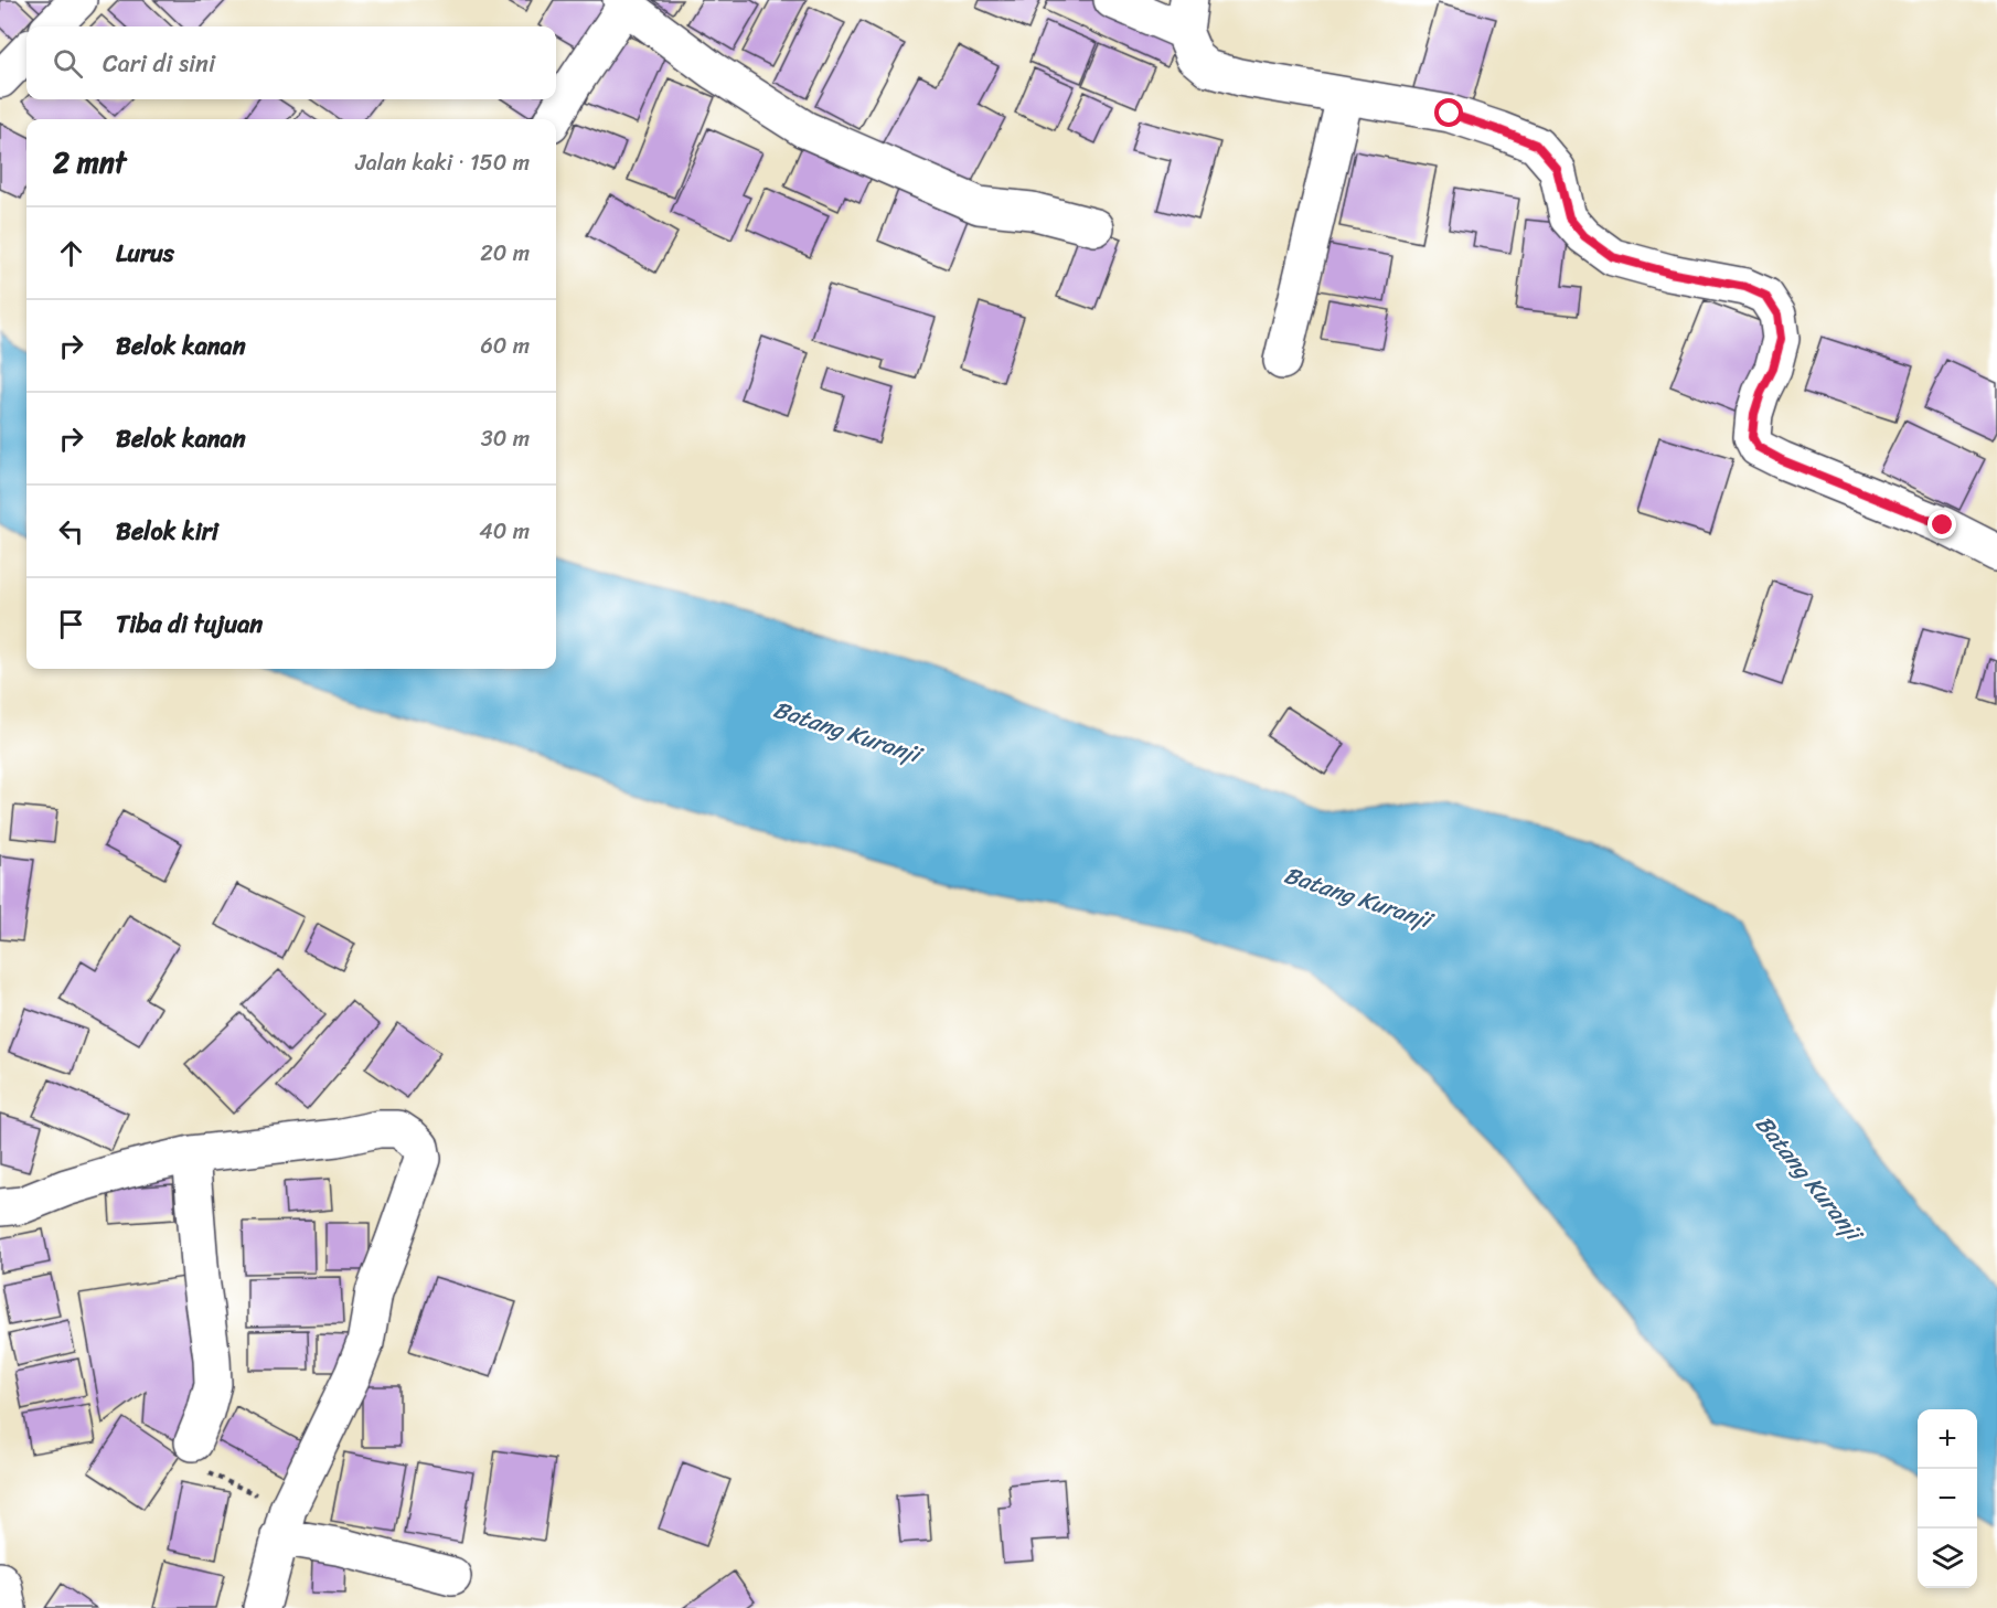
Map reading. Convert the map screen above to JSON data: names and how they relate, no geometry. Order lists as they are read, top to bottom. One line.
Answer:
{"water":["Batang Kuranji"],"page":{"search":"Cari di sini","heading":["2 mnt","Jalan kaki · 150 m"],"list":[["Lurus","20 m"],["Belok kanan","60 m"],["Belok kanan","30 m"],["Belok kiri","40 m"],"Tiba di tujuan"],"map_buttons":["+","−"]}}
